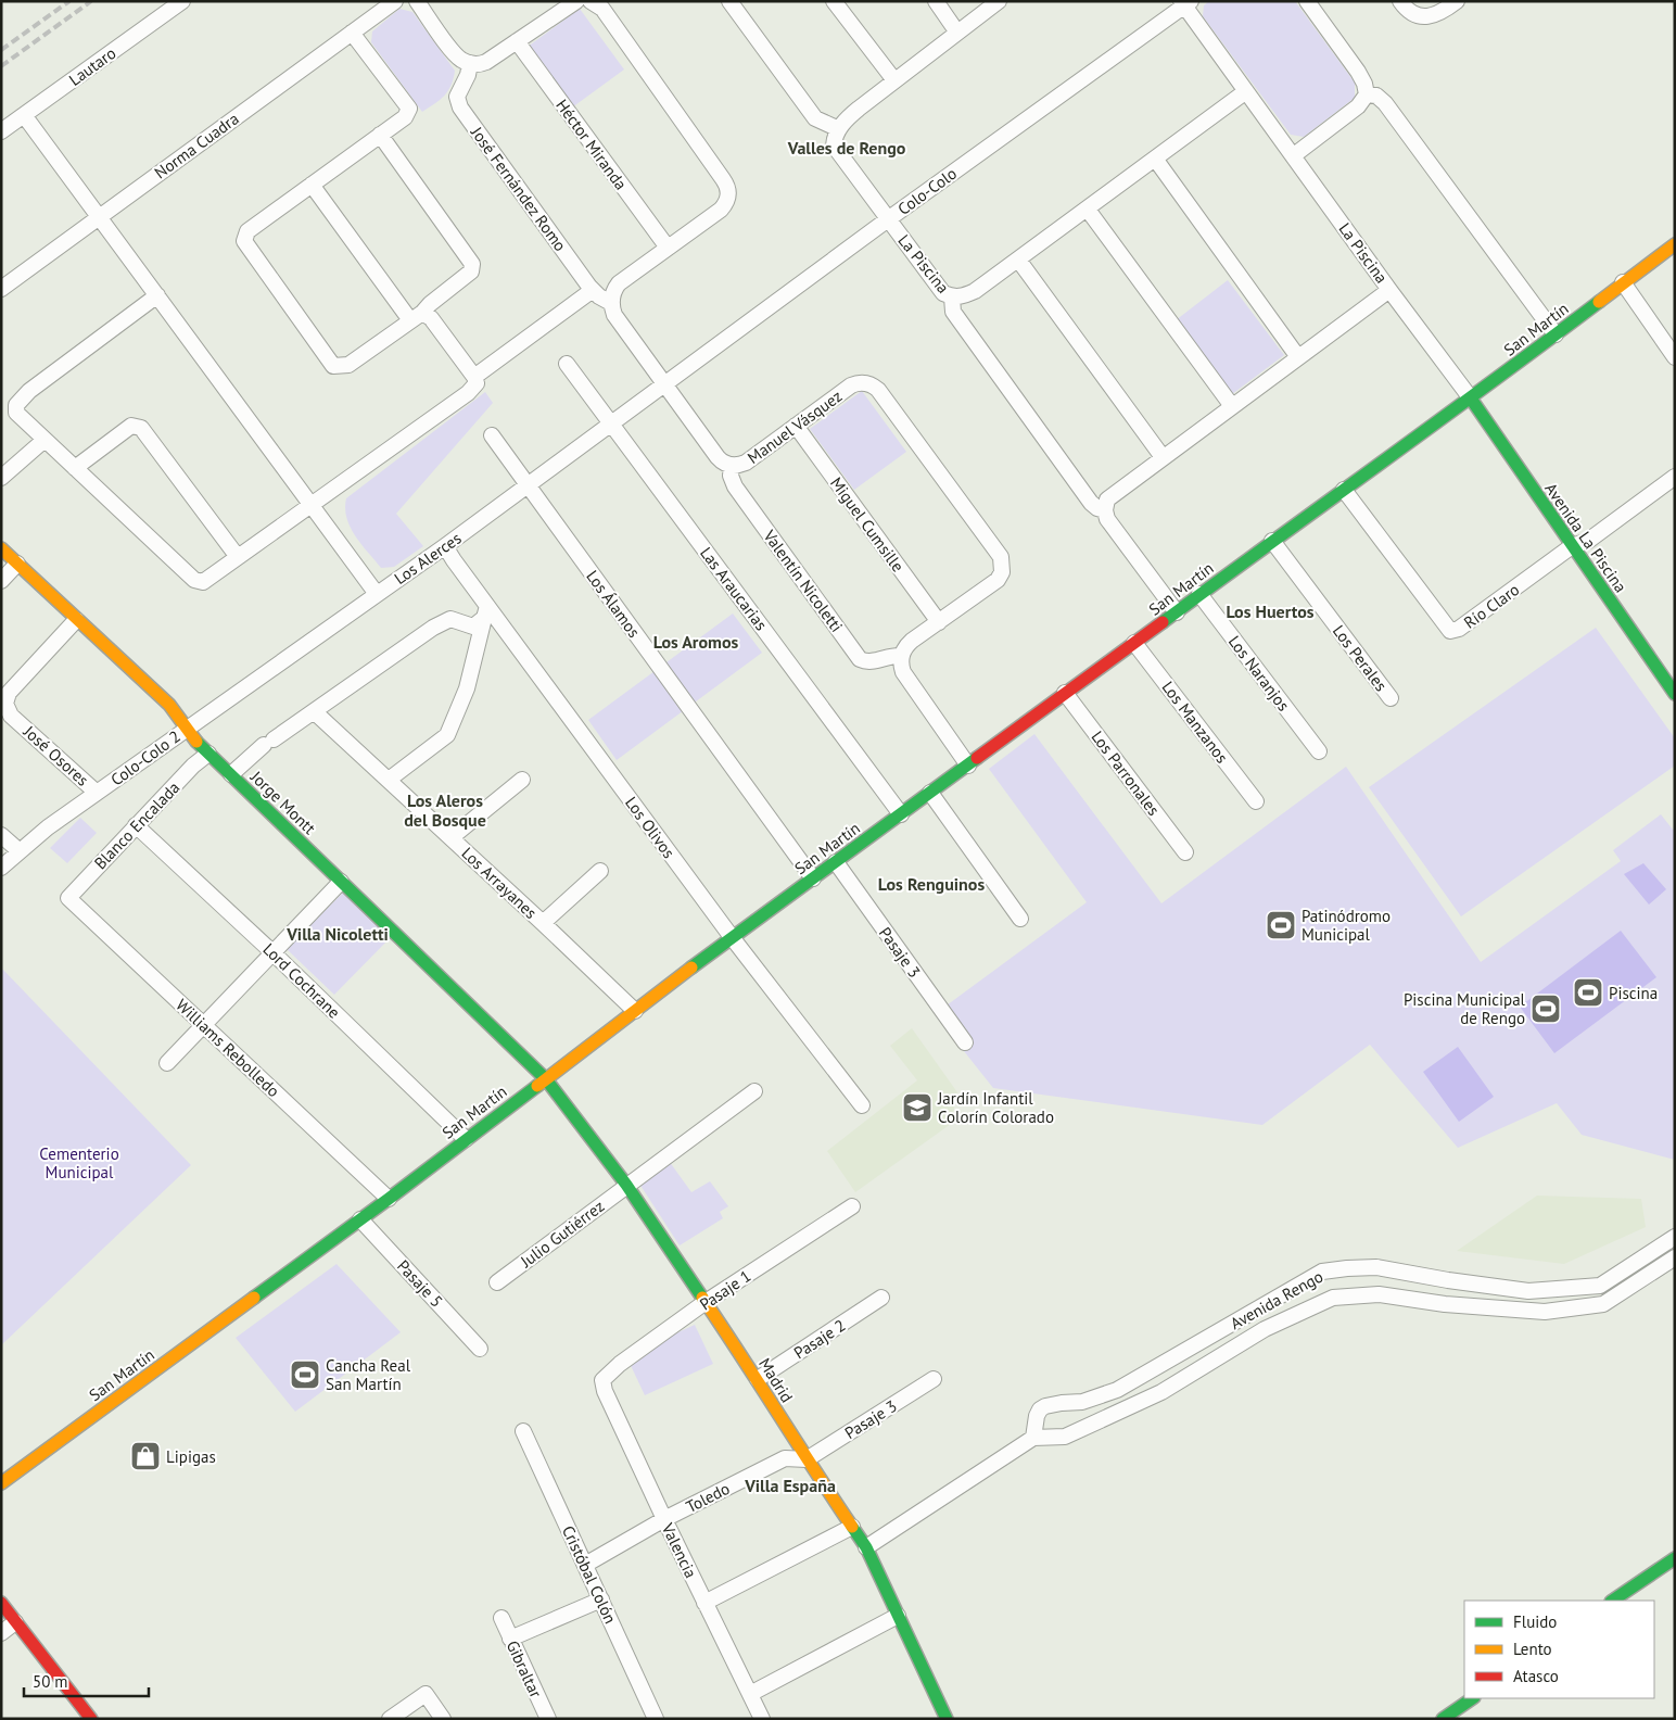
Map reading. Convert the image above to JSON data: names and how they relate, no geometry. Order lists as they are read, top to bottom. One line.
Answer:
{"streets":{"street":["Lautaro","Héctor Miranda","Norma Cuadra","José Fernández Romo","Colo-Colo","La Piscina","San Martín","Manuel Vásquez","Miguel Cumsille","Avenida La Piscina","Los Alerces","Valentín Nicoletti","Las Araucarias","Los Álamos","Río Claro","Los Perales","Los Naranjos","Los Manzanos","José Osores","Colo-Colo 2","Los Parronales","Jorge Montt","Blanco Encalada","Los Olivos","Los Arrayanes","Pasaje 3","Lord Cochrane","Williams Rebolledo","Julio Gutiérrez","Pasaje 5","Pasaje 1","Avenida Rengo","Pasaje 2","Madrid","Toledo","Valencia","Cristóbal Colón","Gibraltar"]},"crossings":[["José Fernández Romo","Manuel Vásquez"],["Colo-Colo","La Piscina"],["Colo-Colo","Manuel Vásquez"],["Colo-Colo","Los Alerces"],["La Piscina","San Martín"],["La Piscina","Avenida La Piscina"],["San Martín","Avenida La Piscina"],["San Martín","Las Araucarias"],["San Martín","Los Álamos"],["San Martín","Río Claro"],["San Martín","Los Perales"],["San Martín","Los Naranjos"],["San Martín","Los Manzanos"],["San Martín","Los Parronales"],["San Martín","Jorge Montt"],["San Martín","Los Olivos"],["San Martín","Los Arrayanes"],["San Martín","Pasaje 3"],["San Martín","Lord Cochrane"],["San Martín","Williams Rebolledo"],["San Martín","Pasaje 5"],["San Martín","Madrid"],["Manuel Vásquez","Miguel Cumsille"],["Manuel Vásquez","Los Alerces"],["Manuel Vásquez","Valentín Nicoletti"],["Avenida La Piscina","Río Claro"],["Los Alerces","Las Araucarias"],["Los Alerces","Los Álamos"],["Los Alerces","Colo-Colo 2"],["Los Alerces","Jorge Montt"],["Los Alerces","Los Olivos"],["José Osores","Colo-Colo 2"],["José Osores","Jorge Montt"],["Colo-Colo 2","Jorge Montt"],["Jorge Montt","Blanco Encalada"],["Jorge Montt","Madrid"],["Blanco Encalada","Lord Cochrane"],["Blanco Encalada","Williams Rebolledo"],["Pasaje 3","Madrid"],["Pasaje 3","Toledo"],["Julio Gutiérrez","Madrid"],["Pasaje 1","Madrid"],["Pasaje 1","Valencia"],["Pasaje 2","Madrid"],["Madrid","Toledo"],["Toledo","Valencia"],["Toledo","Cristóbal Colón"]],"districts":["Valles de Rengo","Los Huertos","Los Aromos","Los Aleros del Bosque","Los Renguinos","Villa Nicoletti","Villa España"],"parks":["Cementerio Municipal"],"places":{"sports":["Patinódromo Municipal","Piscina","Piscina Municipal de Rengo","Cancha Real San Martín"],"school or university":["Jardín Infantil Colorín Colorado"],"shop":["Lipigas"]},"legend":["Fluido","Lento","Atasco"],"scale_bar":"50 m"}
